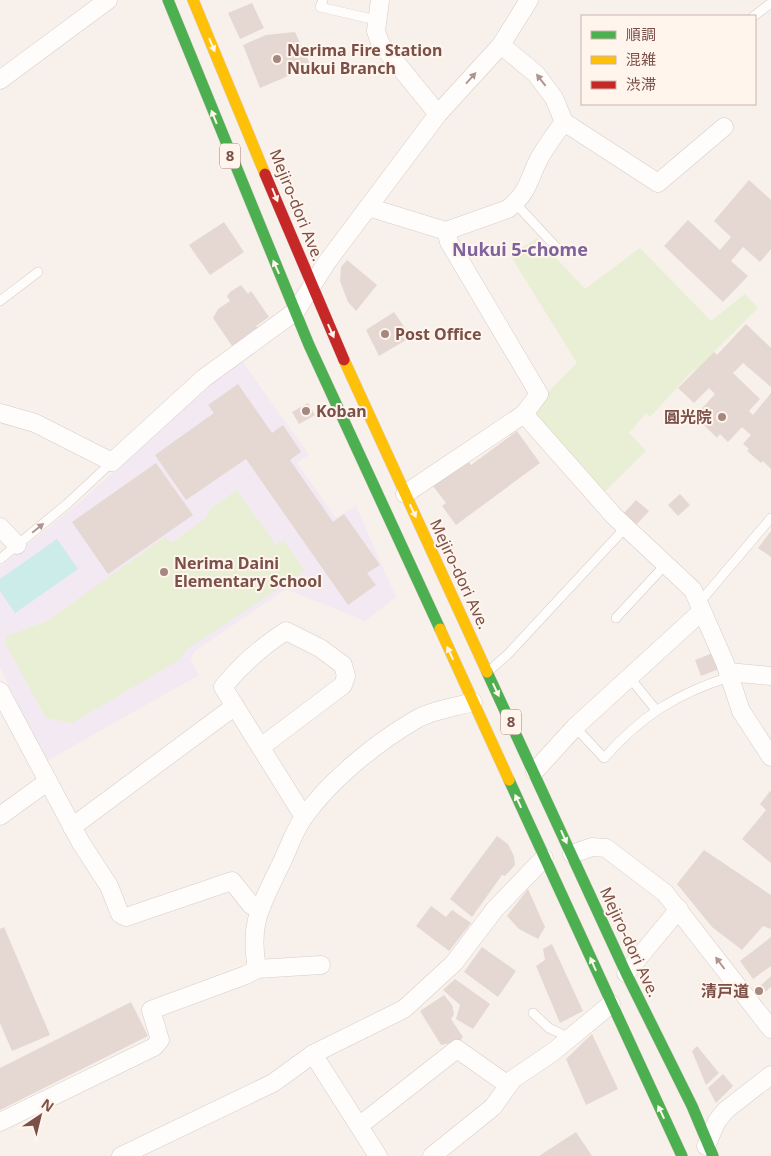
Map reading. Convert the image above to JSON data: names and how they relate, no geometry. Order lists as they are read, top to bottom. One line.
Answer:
{"streets":{"main road":["8","Mejiro-dori Ave."]},"districts":["Nukui 5-chome"],"places":["Nerima Fire Station Nukui Branch","Post Office","Koban","圓光院","Nerima Daini Elementary School","清戸道"],"legend":["順調","混雑","渋滞"],"north":"top right"}
